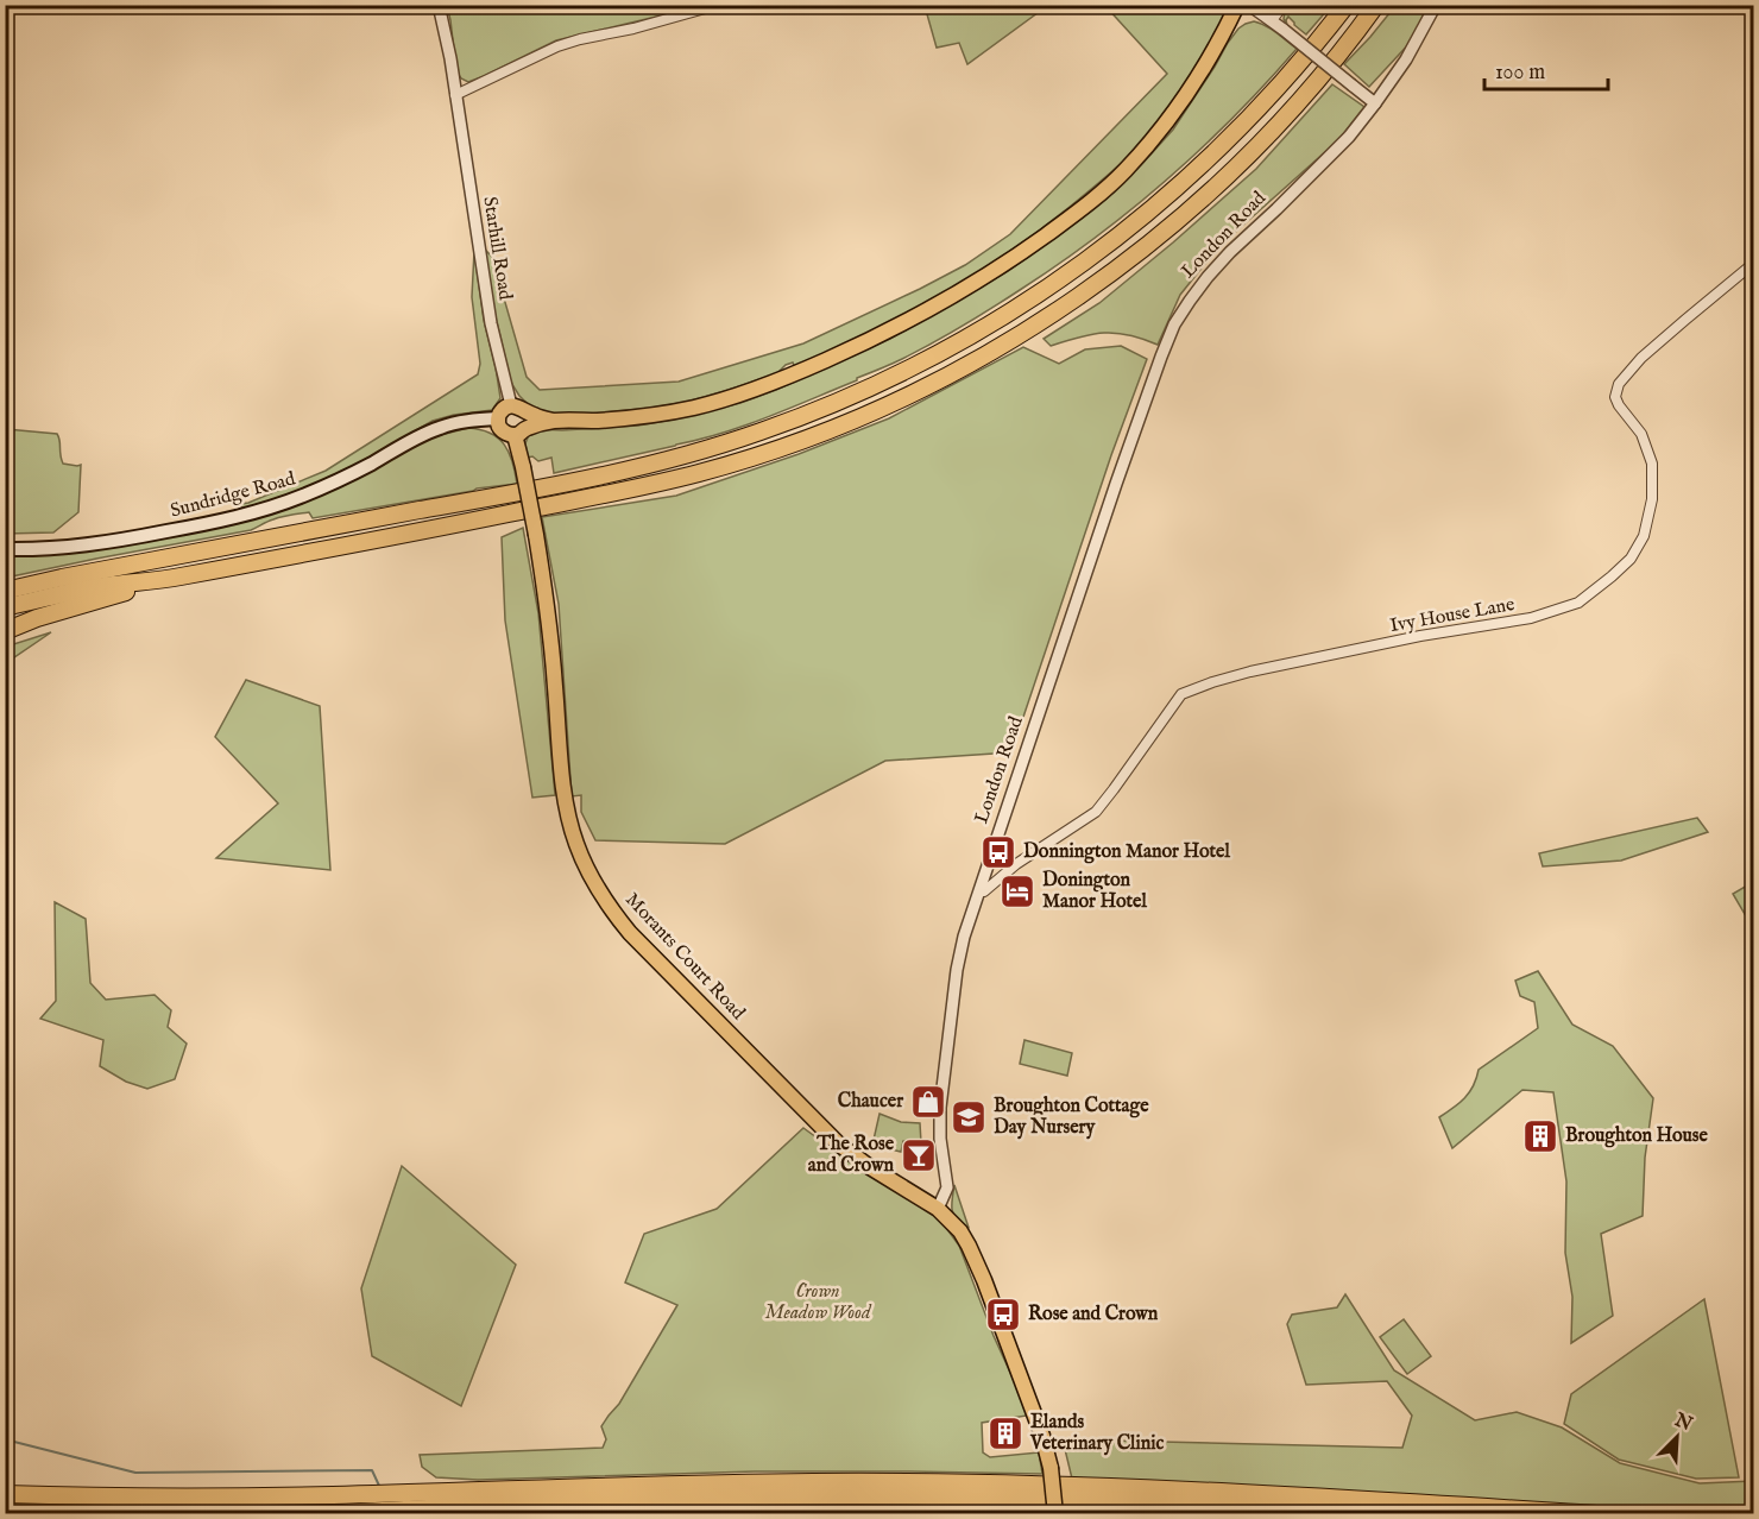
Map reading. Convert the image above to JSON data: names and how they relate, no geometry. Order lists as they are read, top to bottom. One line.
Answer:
{"streets":{"main road":["Sundridge Road","Morants Court Road"],"street":["London Road","Starhill Road","Ivy House Lane"]},"crossings":[["London Road","Ivy House Lane"],["London Road","Morants Court Road"],["Starhill Road","Sundridge Road"],["Starhill Road","Morants Court Road"],["Sundridge Road","Morants Court Road"]],"parks":["Crown Meadow Wood"],"places":{"bus stop":["Donnington Manor Hotel","Rose and Crown"],"hotel":["Donington Manor Hotel"],"shop":["Chaucer"],"school or university":["Broughton Cottage Day Nursery"],"building":["Broughton House","Elands Veterinary Clinic"],"bar":["The Rose and Crown"]},"scale_bar":"100 m","north":"top right"}
